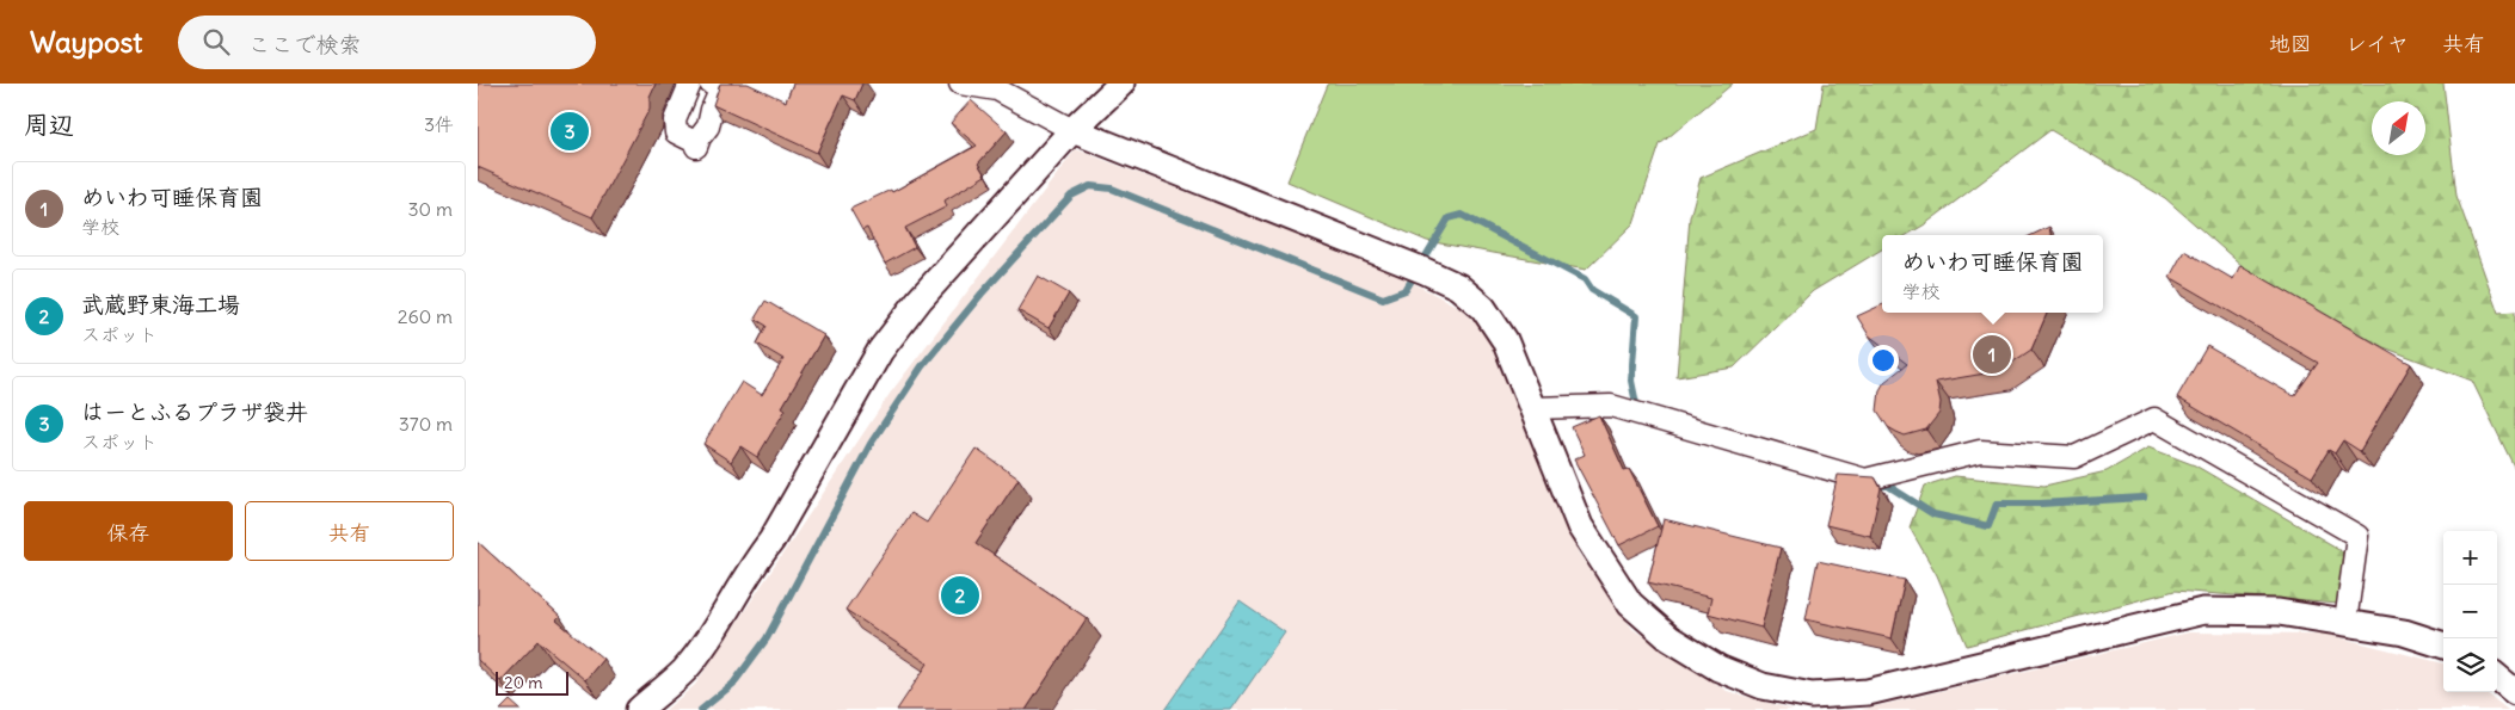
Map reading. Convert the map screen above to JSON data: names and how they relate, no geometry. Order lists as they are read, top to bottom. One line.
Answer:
{"scale_bar":"20 m","north":"top right","page":{"header":"Waypost","search":"ここで検索","nav":["地図","レイヤ","共有"],"heading":["周辺","3件"],"pins":["3","1","2"],"list":[{"mark":"1","name":"めいわ可睡保育園","note":"学校","value":"30 m"},{"mark":"2","name":"武蔵野東海工場","note":"スポット","value":"260 m"},{"mark":"3","name":"はーとふるプラザ袋井","note":"スポット","value":"370 m"}],"popup":["めいわ可睡保育園","学校"],"buttons":["保存","共有"],"map_buttons":["+","−"],"scale":"20 m"}}
